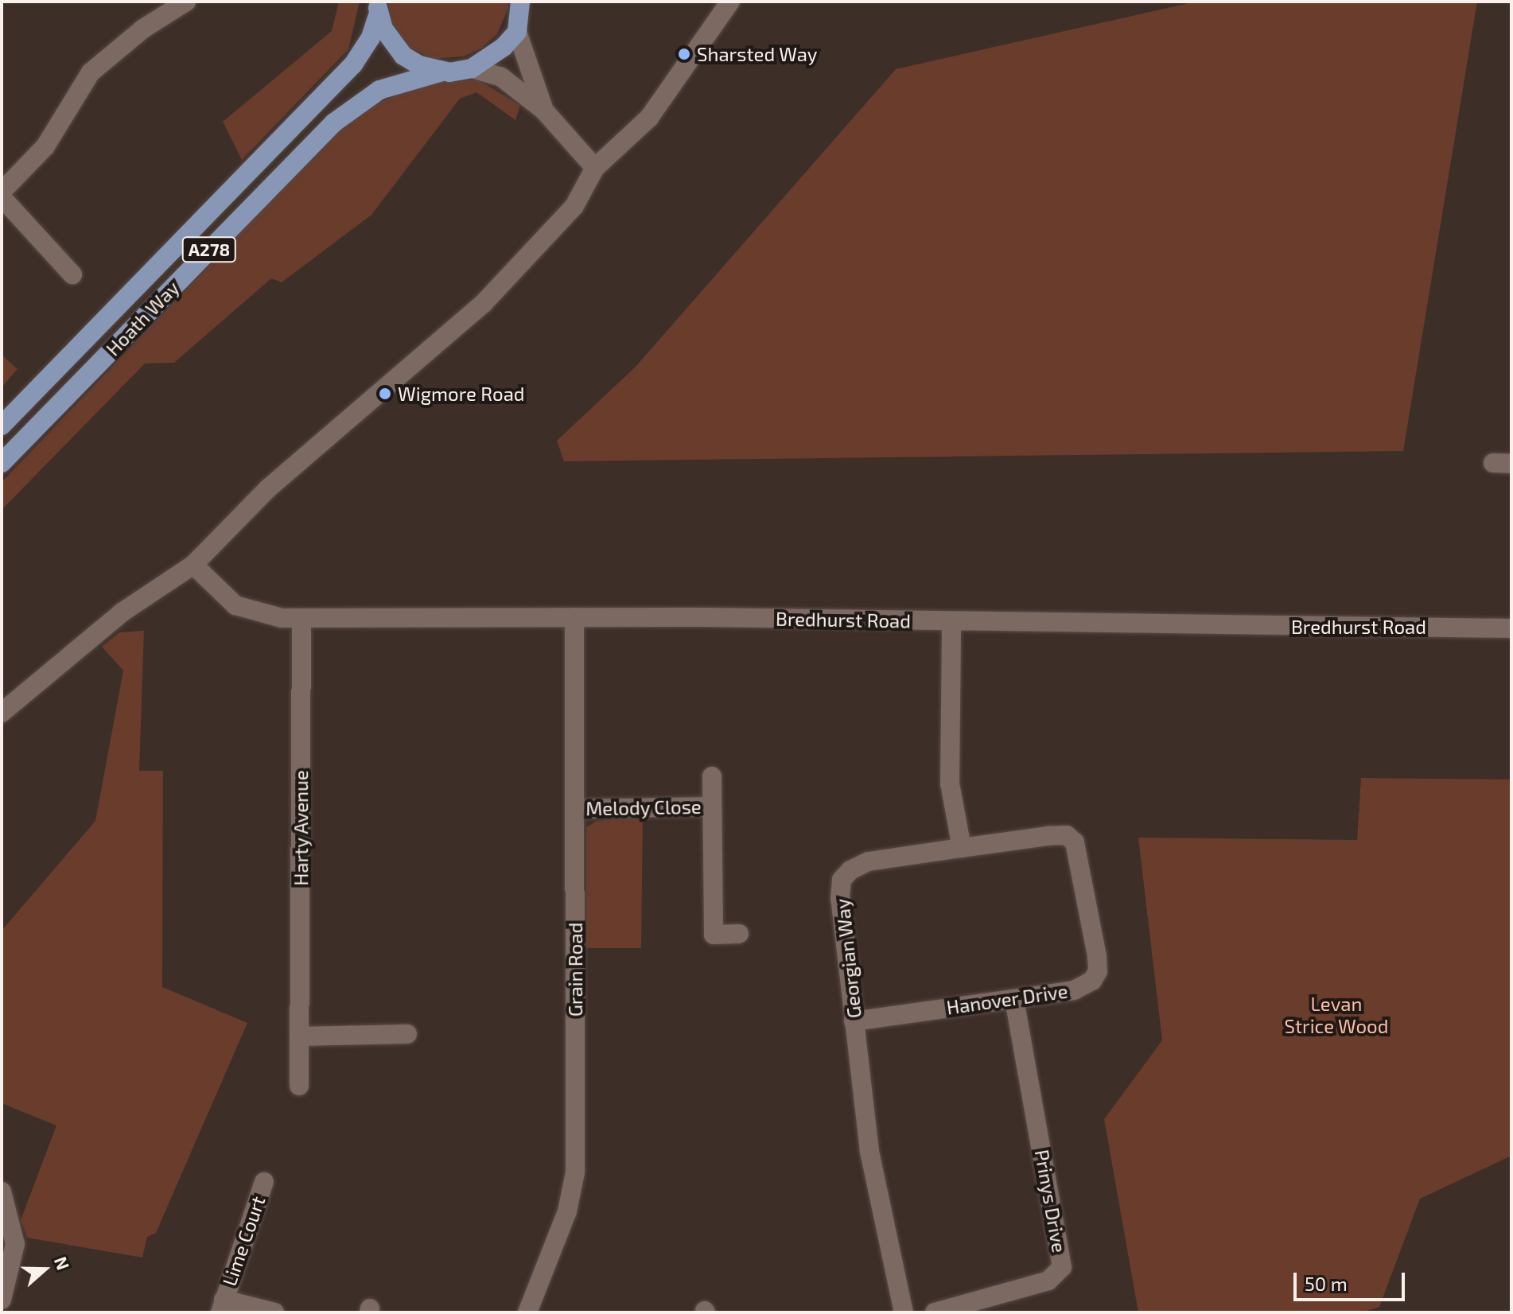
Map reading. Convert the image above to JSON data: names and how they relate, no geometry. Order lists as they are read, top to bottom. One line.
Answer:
{"streets":{"main road":["A278","Hoath Way"],"street":["Bredhurst Road","Melody Close","Harty Avenue","Georgian Way","Grain Road","Hanover Drive","Prinys Drive","Lime Court"]},"crossings":[["Bredhurst Road","Harty Avenue"],["Bredhurst Road","Grain Road"],["Melody Close","Grain Road"],["Georgian Way","Hanover Drive"],["Hanover Drive","Prinys Drive"]],"parks":["Levan Strice Wood"],"places":["Sharsted Way","Wigmore Road"],"scale_bar":"50 m","north":"right"}
